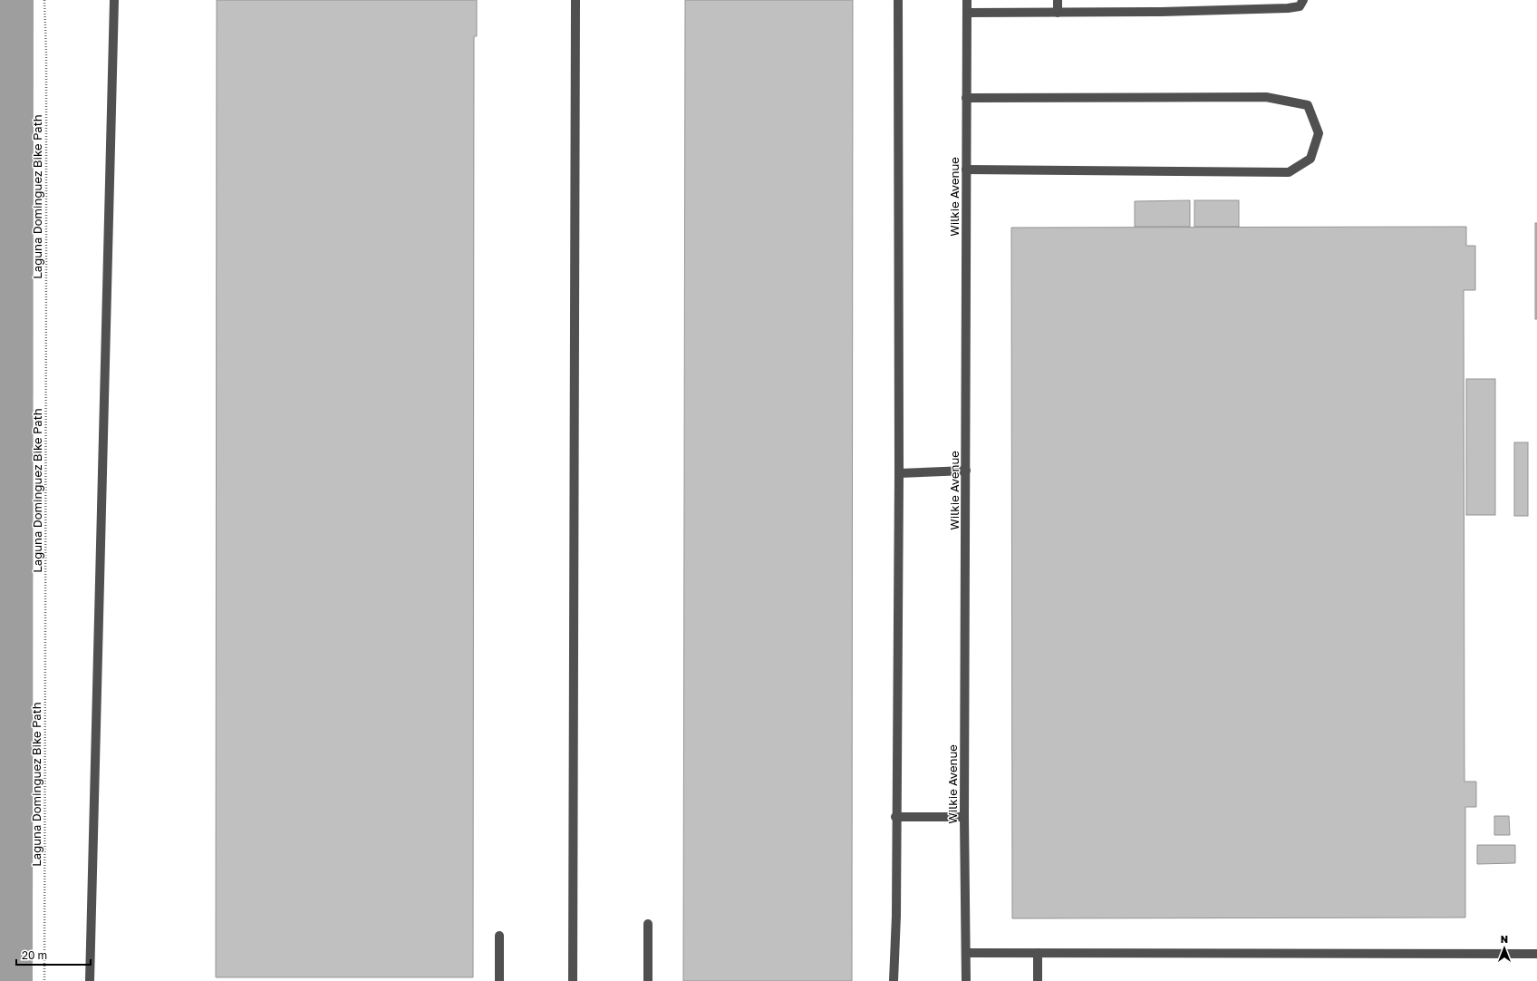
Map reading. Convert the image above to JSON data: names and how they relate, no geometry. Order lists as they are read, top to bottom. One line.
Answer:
{"streets":{"street":["Wilkie Avenue"],"path":["Laguna Dominguez Bike Path"]},"scale_bar":"20 m","north":"top"}
